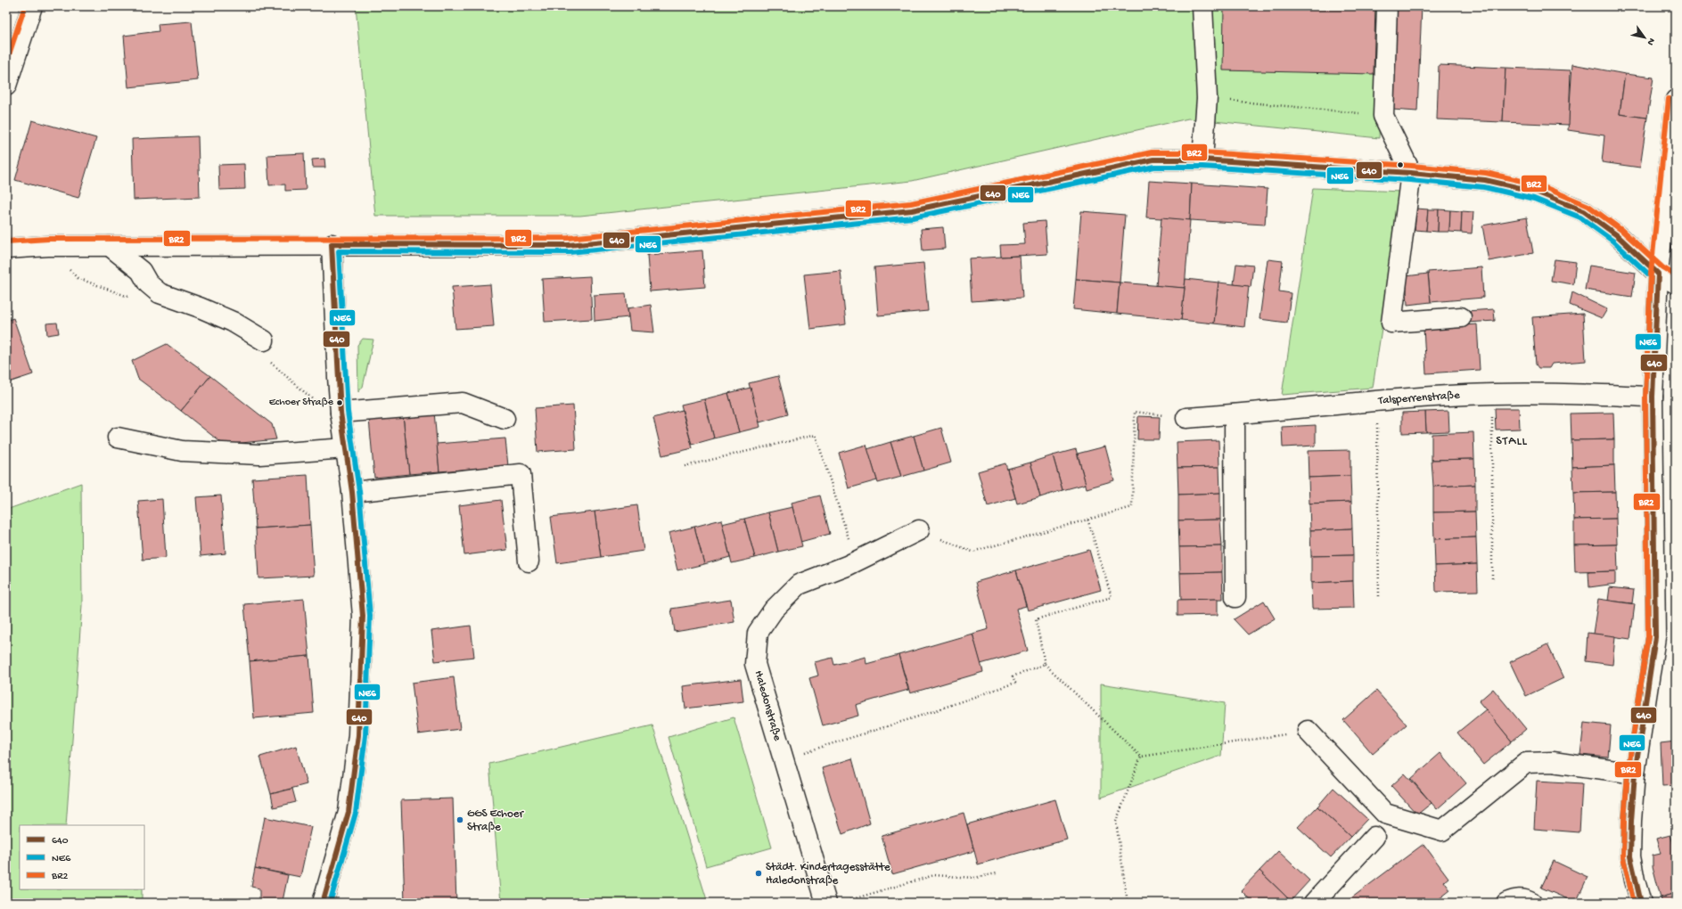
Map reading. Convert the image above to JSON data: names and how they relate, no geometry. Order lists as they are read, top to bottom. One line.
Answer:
{"streets":{"street":["Talsperrenstraße","Haledonstraße"]},"districts":["STALL"],"places":["Echoer Straße","GGS Echoer Straße","Städt. Kindertagesstätte Haledonstraße"],"lines":["transit line BR2","transit line 640","transit line NE6"],"legend":["640","NE6","BR2"],"north":"bottom right"}
